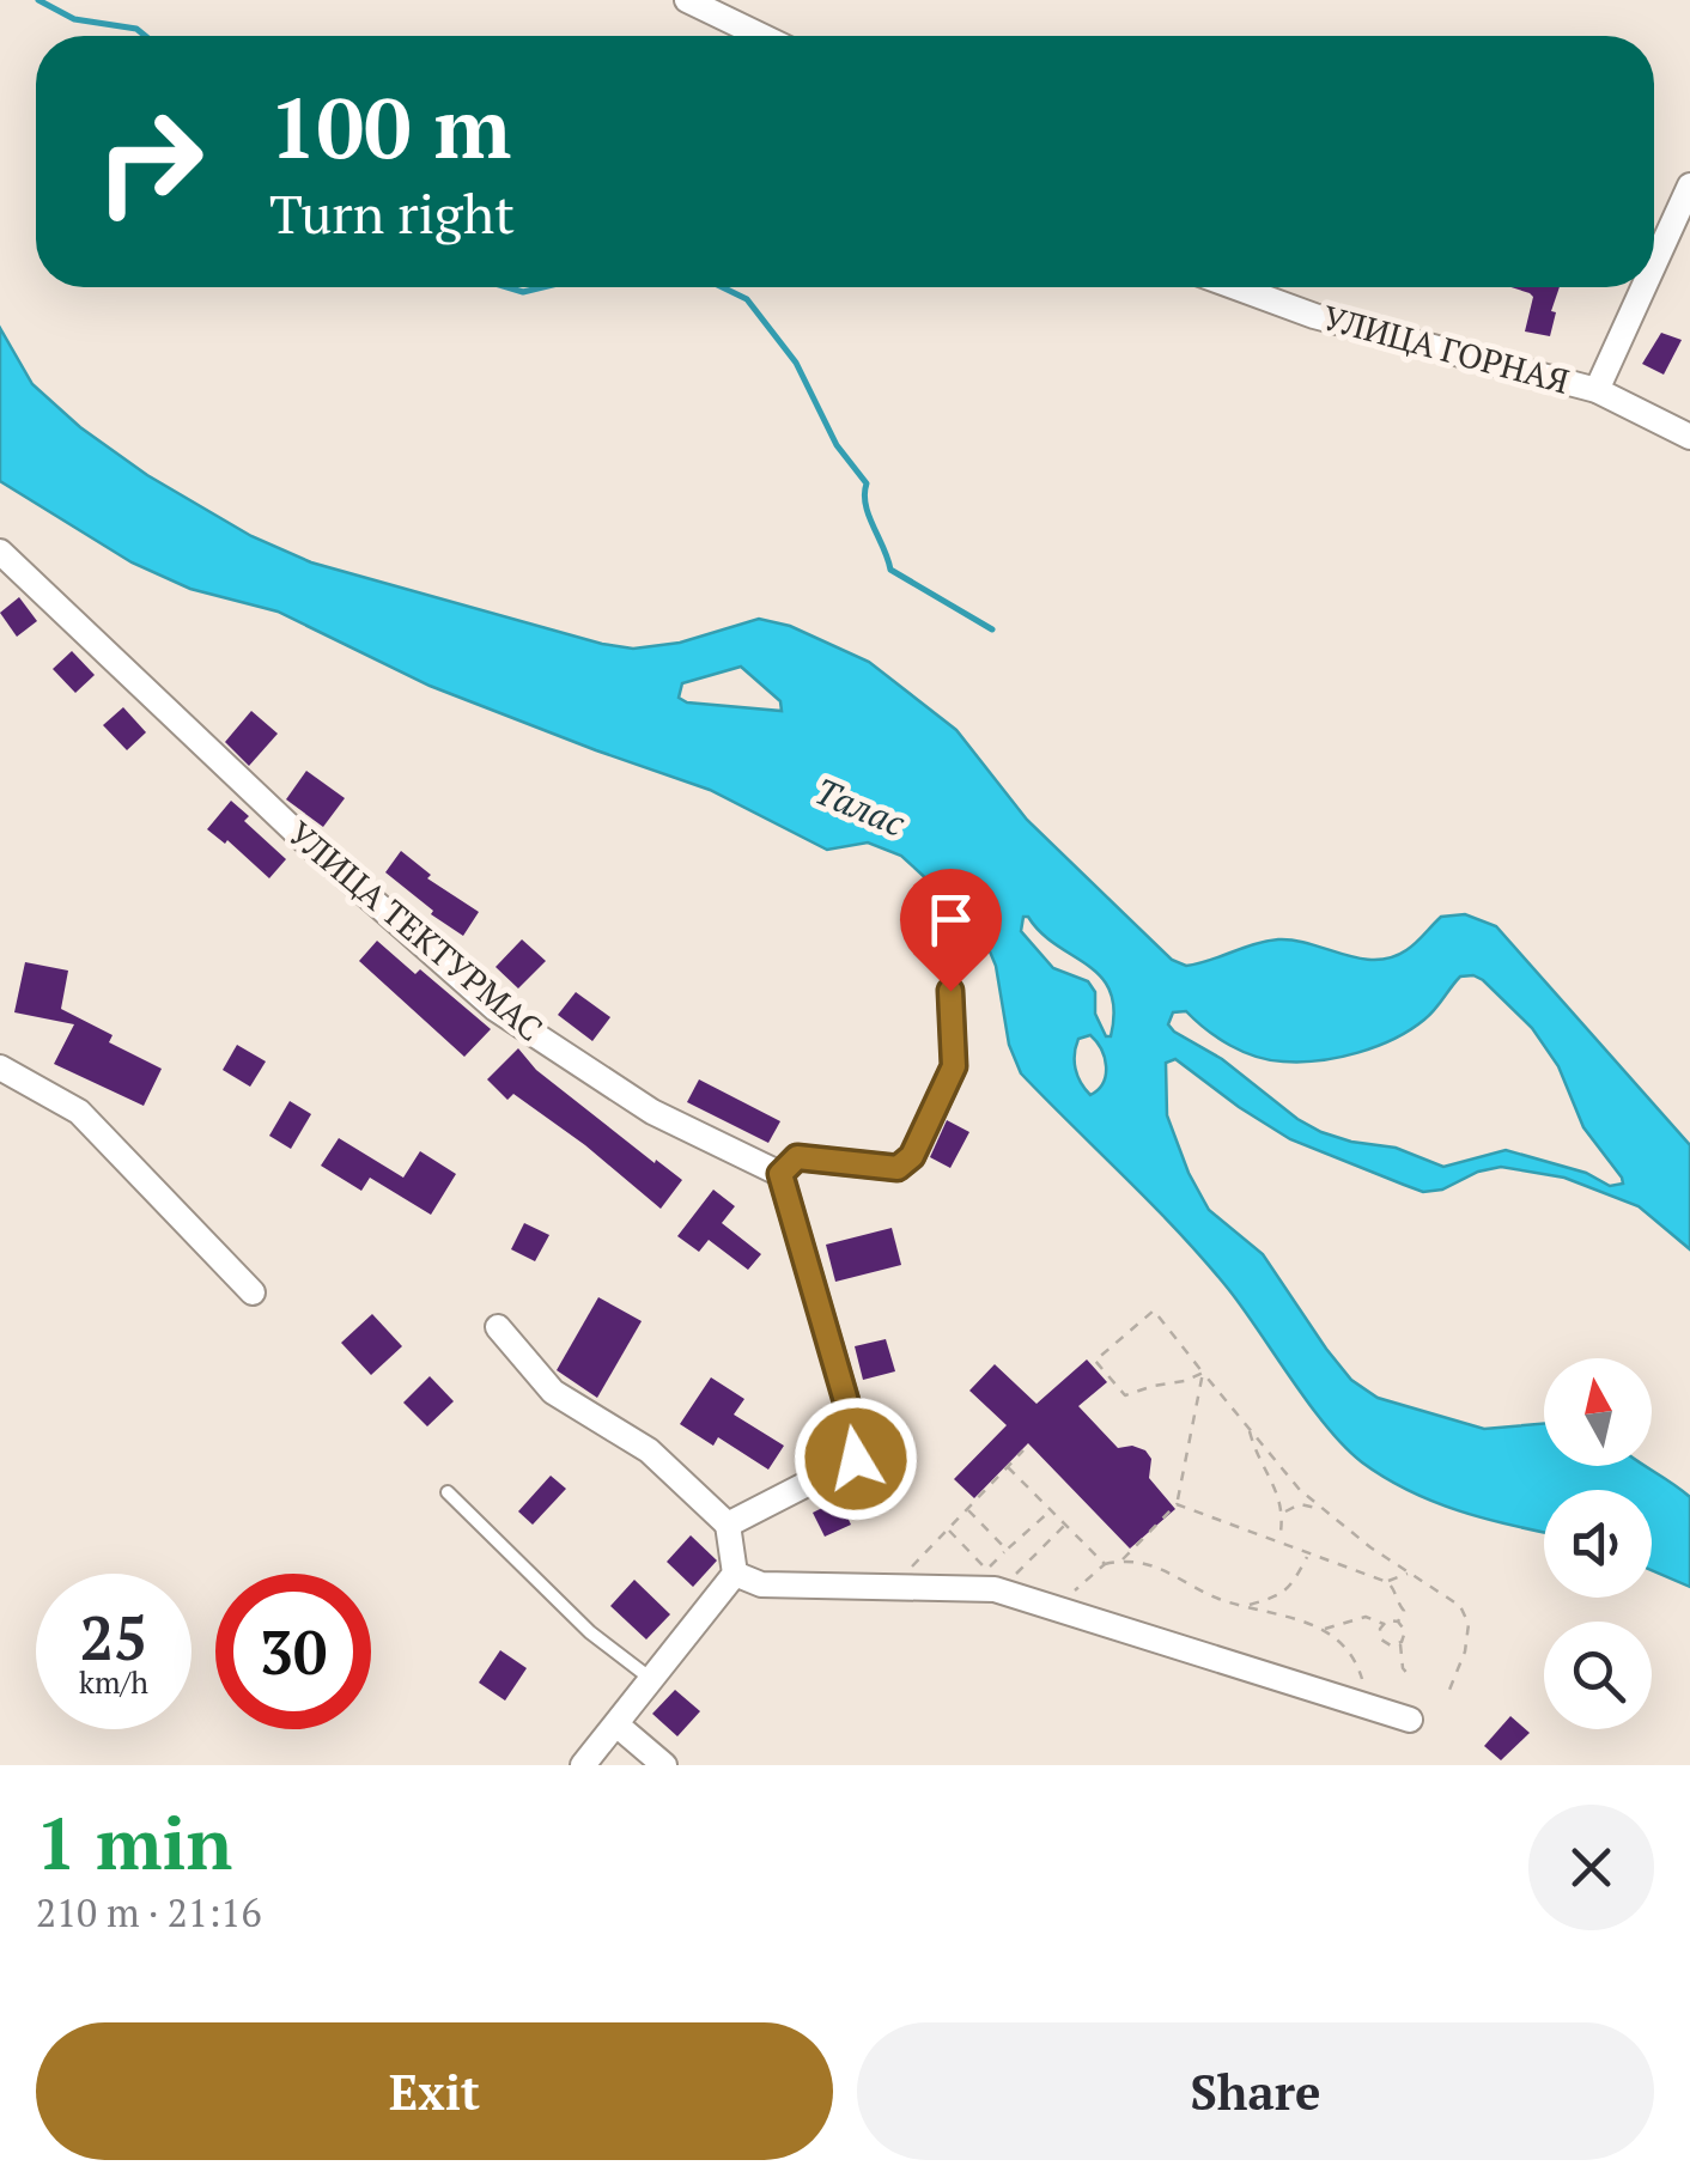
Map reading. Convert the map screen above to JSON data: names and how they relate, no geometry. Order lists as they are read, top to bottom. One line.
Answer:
{"streets":{"street":["УЛИЦА ГОРНАЯ","УЛИЦА ТЕКТУРМАС"]},"water":["Талас"],"north":"top","page":{"turn":["100 m","Turn right"],"speed":"25 km/h","limit":"30","heading":["1 min","210 m · 21:16"],"buttons":["Exit","Share"]}}
